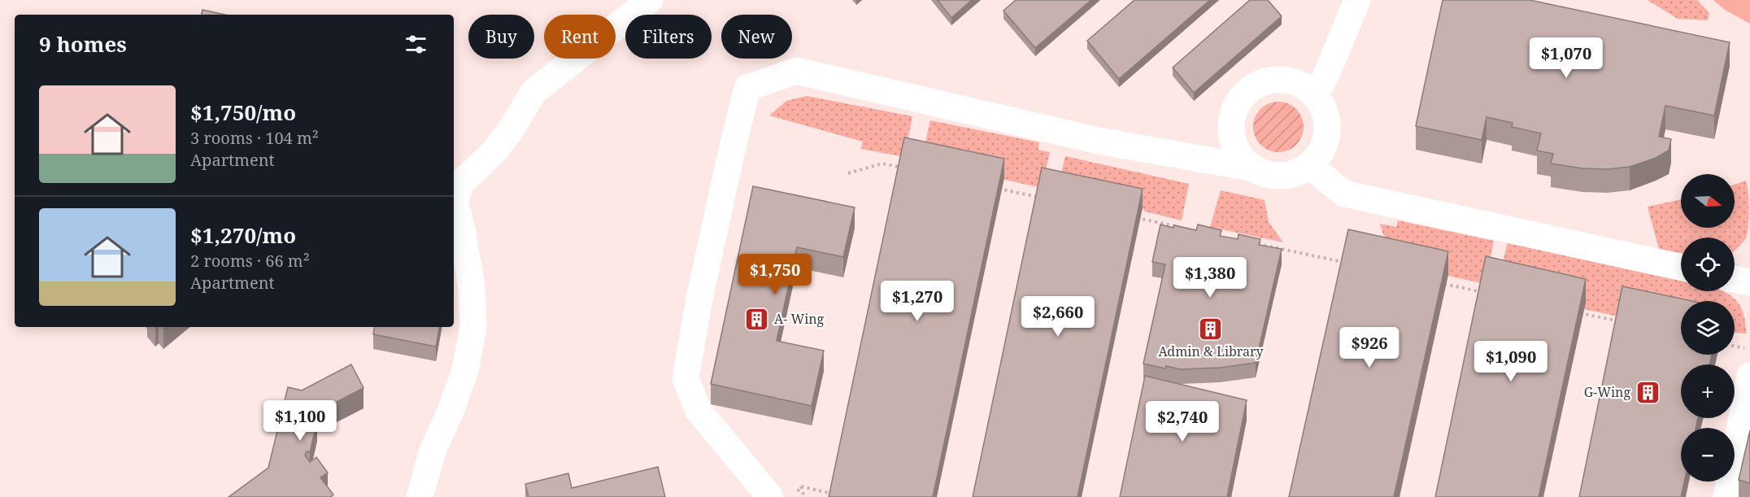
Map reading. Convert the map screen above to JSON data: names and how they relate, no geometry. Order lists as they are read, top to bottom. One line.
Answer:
{"places":{"building":["A- Wing","Admin & Library","G-Wing"]},"north":"right","page":{"chip":["Buy","Rent","Filters","New"],"heading":"9 homes","price":["$1,070","$1,750","$1,380","$1,270","$2,660","$926","$1,090","$1,100","$2,740"],"list":[{"name":"$1,750/mo","note":"3 rooms · 104 m² · Apartment"},{"name":"$1,270/mo","note":"2 rooms · 66 m² · Apartment"}],"map_buttons":["+","−"]}}
